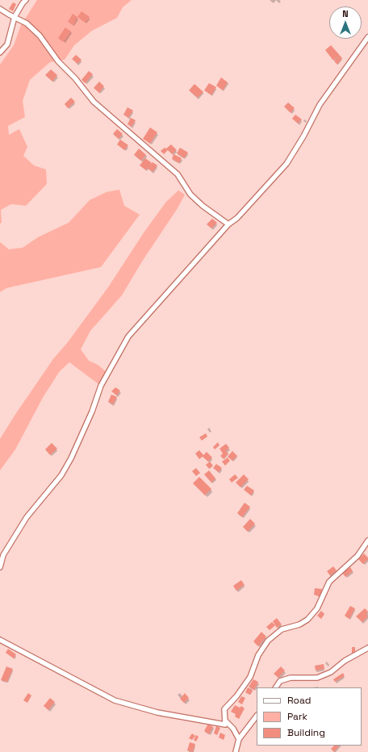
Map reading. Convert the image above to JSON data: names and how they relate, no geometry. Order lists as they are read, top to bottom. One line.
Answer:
{"legend":["Road","Park","Building"],"north":"top"}
